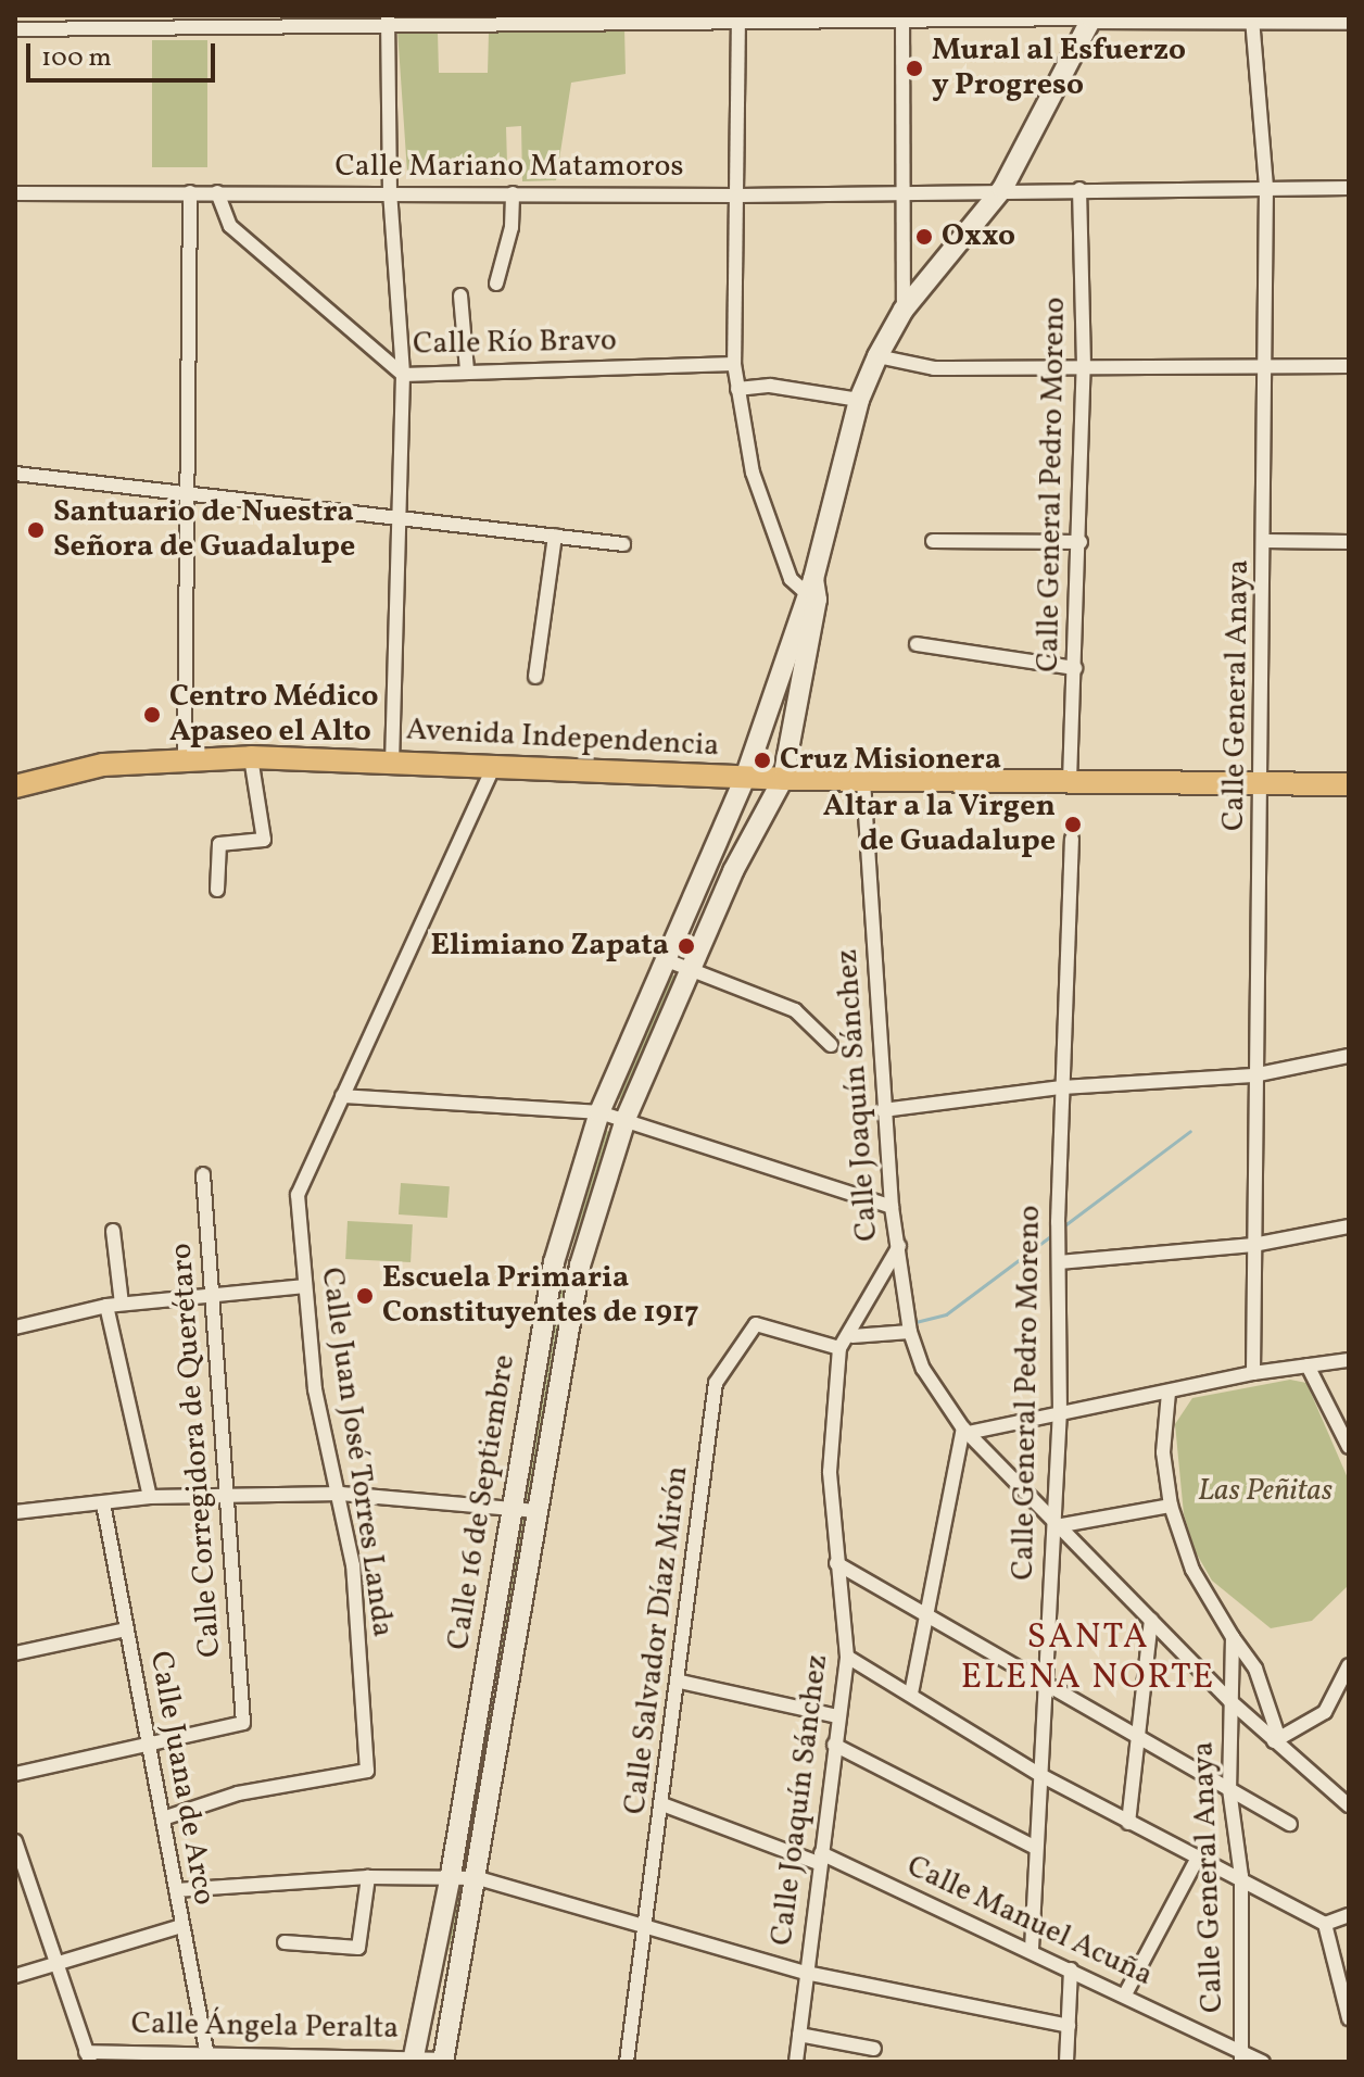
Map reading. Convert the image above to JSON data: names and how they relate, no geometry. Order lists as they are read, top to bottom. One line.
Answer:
{"streets":{"main road":["Avenida Independencia"],"street":["Calle Mariano Matamoros","Calle Río Bravo","Calle General Pedro Moreno","Calle General Anaya","Calle Joaquín Sánchez","Calle Corregidora de Querétaro","Calle Juan José Torres Landa","Calle 16 de Septiembre","Calle Salvador Díaz Mirón","Calle Juana de Arco","Calle Manuel Acuña","Calle Ángela Peralta"]},"crossings":[["Calle Mariano Matamoros","Calle Río Bravo"],["Calle Mariano Matamoros","Calle General Pedro Moreno"],["Calle Mariano Matamoros","Calle General Anaya"],["Calle Mariano Matamoros","Calle 16 de Septiembre"],["Calle General Pedro Moreno","Avenida Independencia"],["Calle General Pedro Moreno","Calle Manuel Acuña"],["Calle General Anaya","Avenida Independencia"],["Calle General Anaya","Calle Manuel Acuña"],["Avenida Independencia","Calle Joaquín Sánchez"],["Avenida Independencia","Calle Juan José Torres Landa"],["Avenida Independencia","Calle 16 de Septiembre"],["Calle Joaquín Sánchez","Calle Salvador Díaz Mirón"],["Calle Joaquín Sánchez","Calle Manuel Acuña"],["Calle Corregidora de Querétaro","Calle Juana de Arco"],["Calle Juan José Torres Landa","Calle Juana de Arco"],["Calle 16 de Septiembre","Calle Ángela Peralta"],["Calle Salvador Díaz Mirón","Calle Manuel Acuña"],["Calle Juana de Arco","Calle Ángela Peralta"]],"districts":["SANTA ELENA NORTE"],"parks":["Las Peñitas"],"places":["Mural al Esfuerzo y Progreso","Oxxo","Santuario de Nuestra Señora de Guadalupe","Centro Médico Apaseo el Alto","Cruz Misionera","Altar a la Virgen de Guadalupe","Elimiano Zapata","Escuela Primaria Constituyentes de 1917"],"scale_bar":"100 m"}
